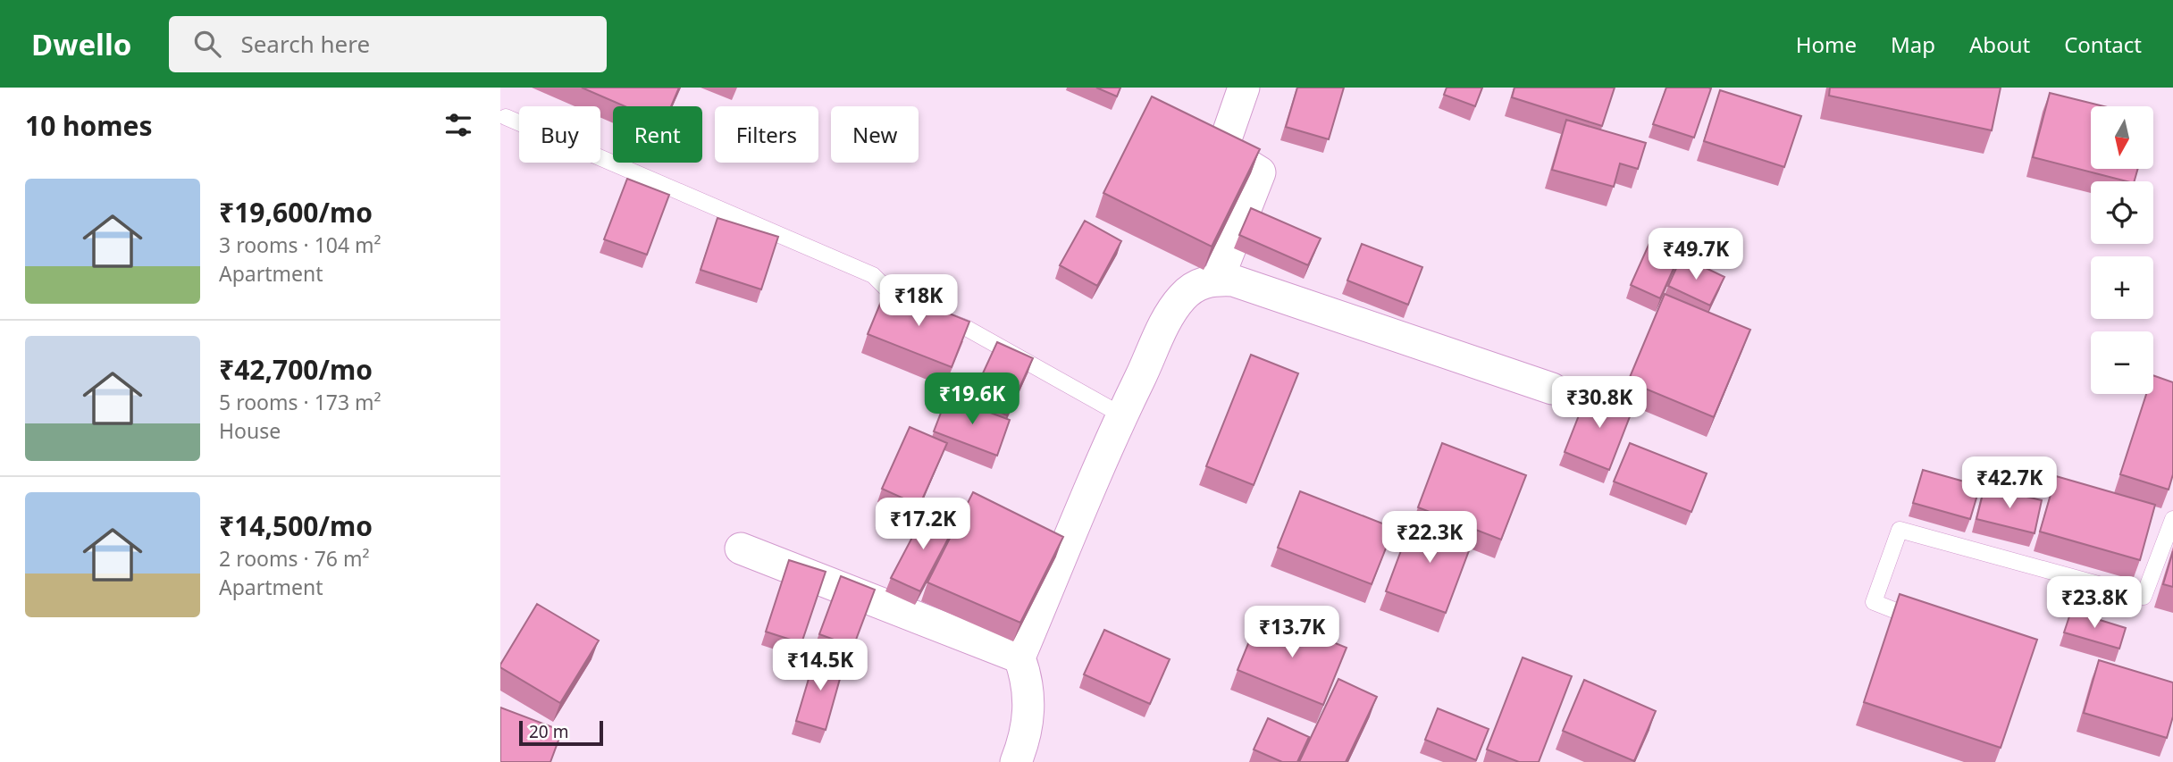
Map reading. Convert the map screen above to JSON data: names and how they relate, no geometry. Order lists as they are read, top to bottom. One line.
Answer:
{"scale_bar":"20 m","north":"bottom","page":{"header":"Dwello","search":"Search here","nav":["Home","Map","About","Contact"],"heading":"10 homes","map_buttons":["+","−"],"chip":["Buy","Rent","Filters","New"],"list":[{"name":"₹19,600/mo","note":"3 rooms · 104 m² · Apartment"},{"name":"₹42,700/mo","note":"5 rooms · 173 m² · House"},{"name":"₹14,500/mo","note":"2 rooms · 76 m² · Apartment"}],"price":["₹49.7K","₹18K","₹19.6K","₹30.8K","₹42.7K","₹17.2K","₹22.3K","₹23.8K","₹13.7K","₹14.5K"],"scale":"20 m"}}
